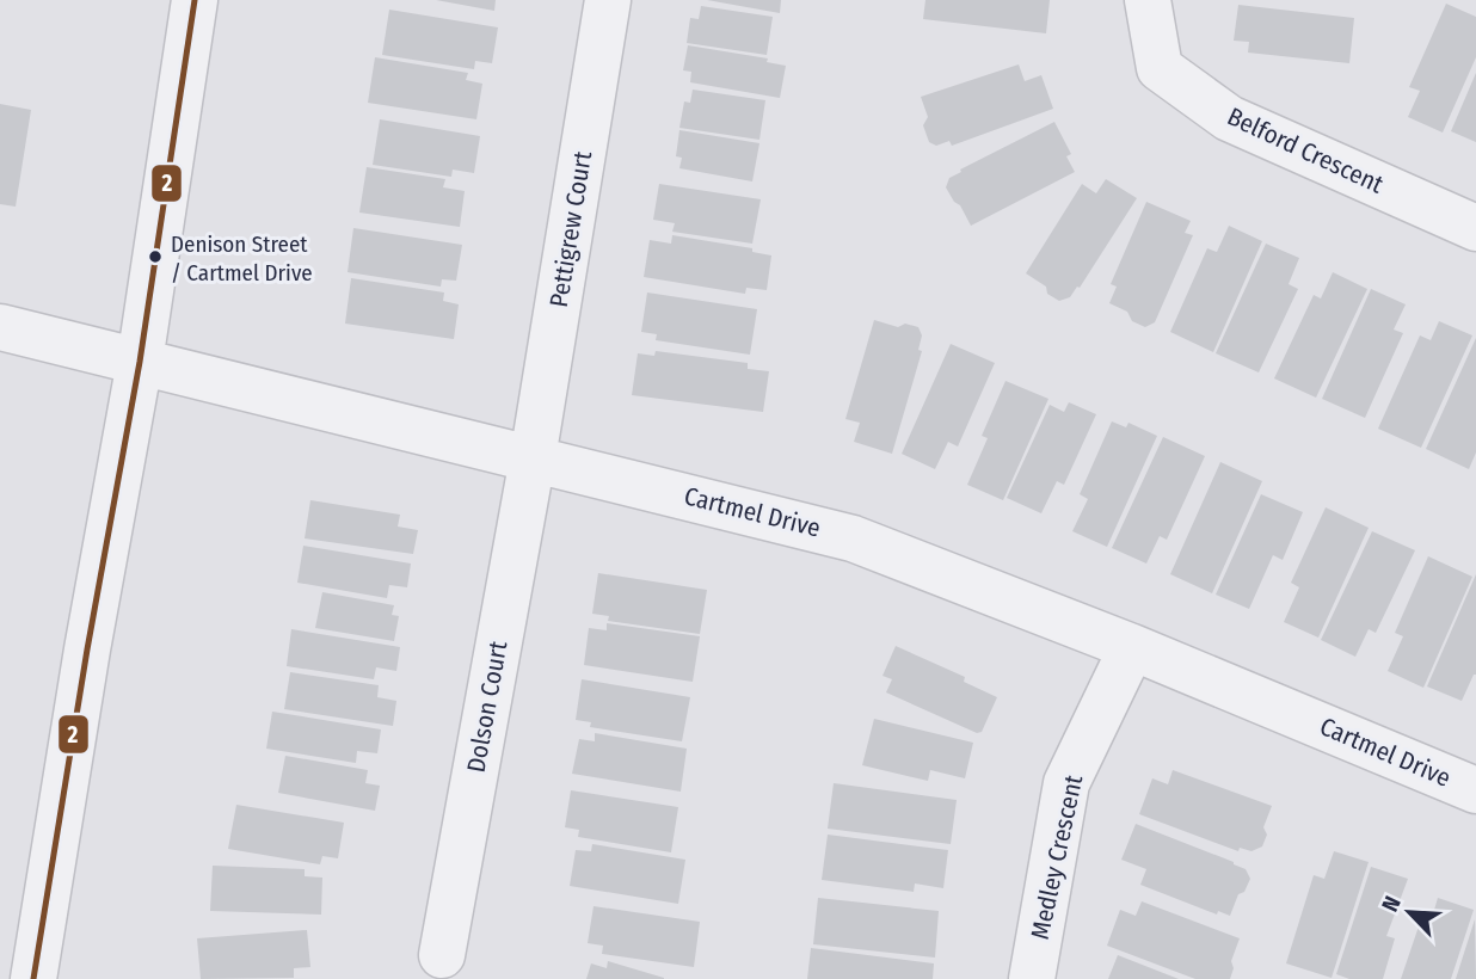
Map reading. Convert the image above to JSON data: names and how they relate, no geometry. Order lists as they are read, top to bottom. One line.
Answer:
{"streets":{"street":["Belford Crescent","Pettigrew Court","Cartmel Drive","Dolson Court","Medley Crescent"]},"crossings":[["Pettigrew Court","Cartmel Drive"],["Pettigrew Court","Dolson Court"],["Cartmel Drive","Dolson Court"],["Cartmel Drive","Medley Crescent"]],"places":["Denison Street / Cartmel Drive"],"lines":["transit line 2"],"north":"top left"}
